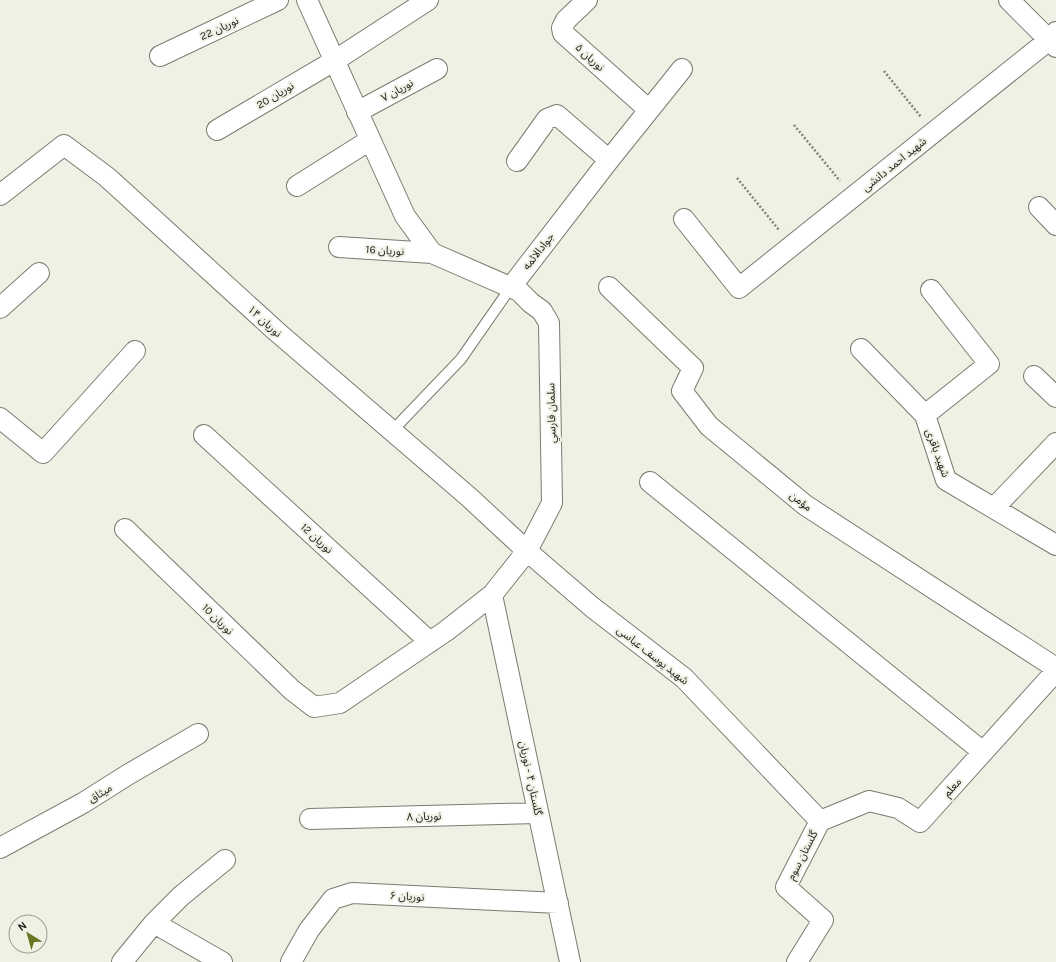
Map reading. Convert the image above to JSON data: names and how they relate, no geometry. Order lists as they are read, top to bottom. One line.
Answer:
{"streets":{"street":["نوریان 22","نوریان ۵","نوریان ۷","نوریان 20","شهید احمد دانشی","نوریان 16","جوادالائمه","نوریان ۱۴","سلمان فارسي","شهید باقری","مؤمن","نوریان 12","نوریان 10","شهید یوسف عباسی","گلستان ۴ - نوریان","معلم","ميثاق","نوریان ۸","گلستان سوم","نوریان ۶"]},"crossings":[["نوریان ۵","جوادالائمه"],["نوریان 16","سلمان فارسي"],["جوادالائمه","نوریان ۱۴"],["جوادالائمه","سلمان فارسي"],["نوریان ۱۴","سلمان فارسي"],["نوریان ۱۴","شهید یوسف عباسی"],["سلمان فارسي","نوریان 12"],["سلمان فارسي","نوریان 10"],["سلمان فارسي","شهید یوسف عباسی"],["سلمان فارسي","گلستان ۴ - نوریان"],["مؤمن","معلم"],["شهید یوسف عباسی","معلم"],["شهید یوسف عباسی","گلستان سوم"],["گلستان ۴ - نوریان","نوریان ۸"],["گلستان ۴ - نوریان","نوریان ۶"],["معلم","گلستان سوم"]],"north":"top left"}
